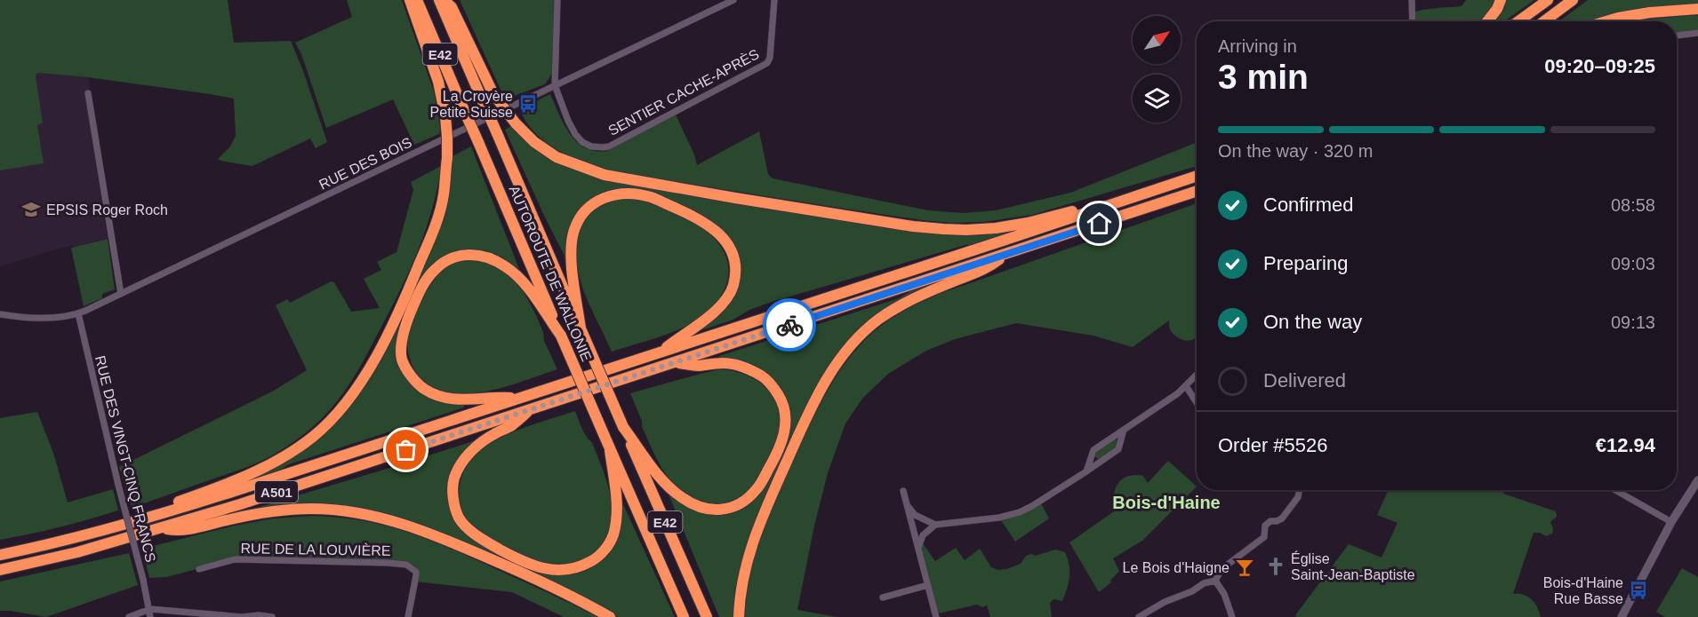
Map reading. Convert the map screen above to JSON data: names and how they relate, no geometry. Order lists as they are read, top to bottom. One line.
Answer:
{"streets":{"highway":["E42","AUTOROUTE DE WALLONIE","A501"],"street":["SENTIER CACHE-APRÈS","RUE DES BOIS","RUE DES VINGT-CINQ FRANCS","RUE DE LA LOUVIÈRE"]},"crossings":[["SENTIER CACHE-APRÈS","RUE DES BOIS"],["RUE DES BOIS","RUE DES VINGT-CINQ FRANCS"]],"districts":["Bois-d'Haine"],"places":{"bus stop":["La Croyère Petite Suisse","Bois-d'Haine Rue Basse"],"school or university":["EPSIS Roger Roch"],"church":["Église Saint-Jean-Baptiste"],"bar":["Le Bois d'Haigne"]},"north":"top right","page":{"heading":["3 min","Arriving in","09:20–09:25"],"panel":["Order #5526","€12.94"],"bar":"On the way · 320 m","list":[["Confirmed","08:58"],["Preparing","09:03"],["On the way","09:13"],"Delivered"]}}
